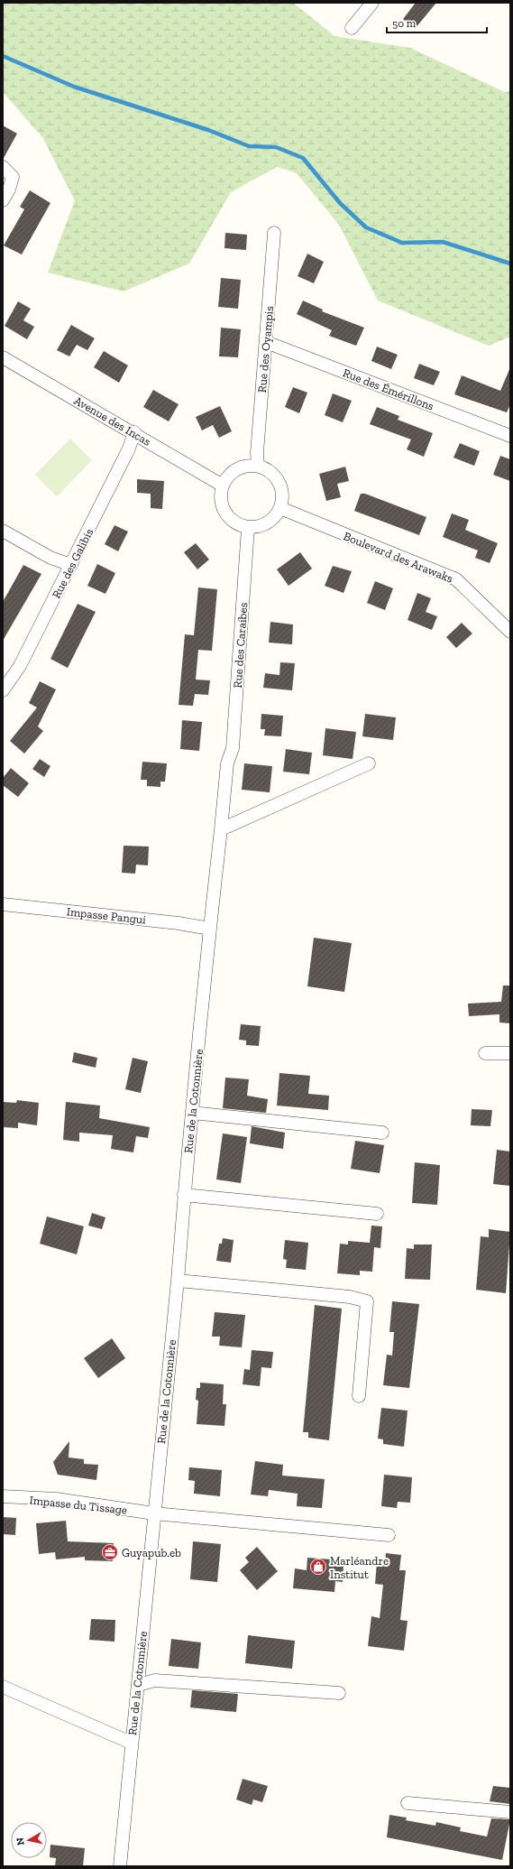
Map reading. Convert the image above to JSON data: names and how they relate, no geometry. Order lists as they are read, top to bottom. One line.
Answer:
{"streets":{"street":["Rue des Oyampis","Rue des Émérillons","Avenue des Incas","Boulevard des Arawaks","Rue des Galibis","Rue des Caraibes","Impasse Pangui","Rue de la Cotonnière","Impasse du Tissage"]},"crossings":[["Rue des Oyampis","Rue des Émérillons"],["Rue des Oyampis","Avenue des Incas"],["Rue des Oyampis","Boulevard des Arawaks"],["Rue des Oyampis","Rue des Caraibes"],["Avenue des Incas","Boulevard des Arawaks"],["Avenue des Incas","Rue des Galibis"],["Avenue des Incas","Rue des Caraibes"],["Boulevard des Arawaks","Rue des Caraibes"],["Rue des Caraibes","Rue de la Cotonnière"],["Impasse Pangui","Rue de la Cotonnière"],["Rue de la Cotonnière","Impasse du Tissage"]],"places":{"office":["Guyapub.eb"],"shop":["Marléandre Institut"]},"scale_bar":"50 m","north":"left"}
